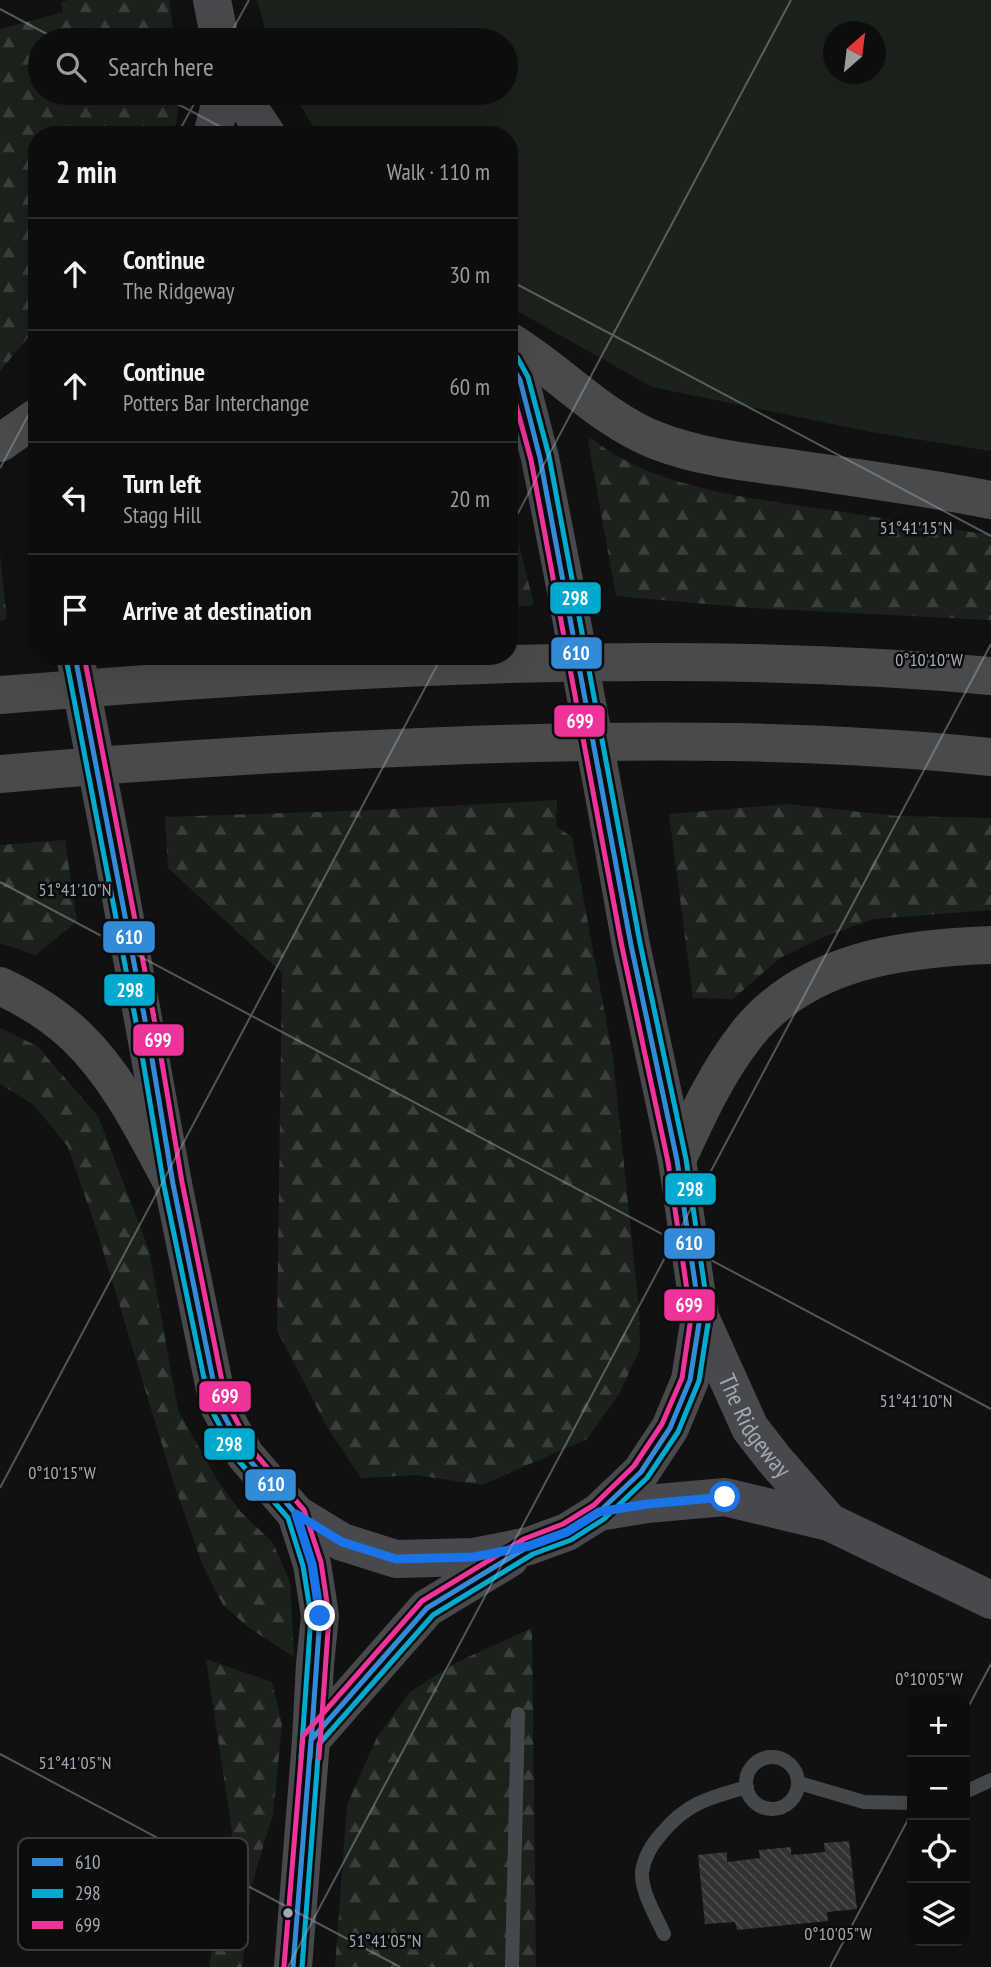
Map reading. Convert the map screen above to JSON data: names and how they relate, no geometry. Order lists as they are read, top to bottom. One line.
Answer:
{"streets":{"main road":["The Ridgeway"]},"lines":["transit line 298","transit line 610","transit line 699"],"legend":["610","298","699"],"north":"top right","page":{"search":"Search here","heading":["2 min","Walk · 110 m"],"list":[["Continue","The Ridgeway","30 m"],["Continue","Potters Bar Interchange","60 m"],["Turn left","Stagg Hill","20 m"],"Arrive at destination"],"map_buttons":["+","−"]},"coordinates":["51°41'15\"N","0°10'10\"W","51°41'10\"N","0°10'15\"W","0°10'05\"W","51°41'05\"N"]}
